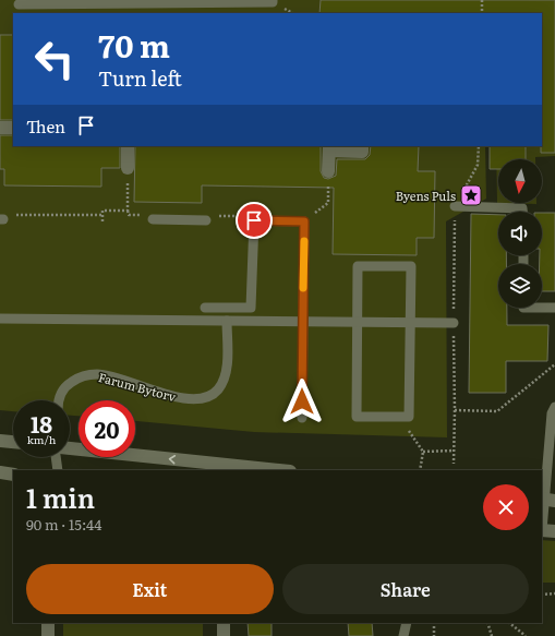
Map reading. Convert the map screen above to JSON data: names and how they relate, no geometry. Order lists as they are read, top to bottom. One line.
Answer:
{"streets":{"lane":["Farum Bytorv"]},"places":{"place":["Byens Puls"]},"north":"bottom","page":{"turn":["70 m","Turn left"],"then":"Then","speed":"18 km/h","limit":"20","heading":["1 min","90 m · 15:44"],"buttons":["Exit","Share"]}}
